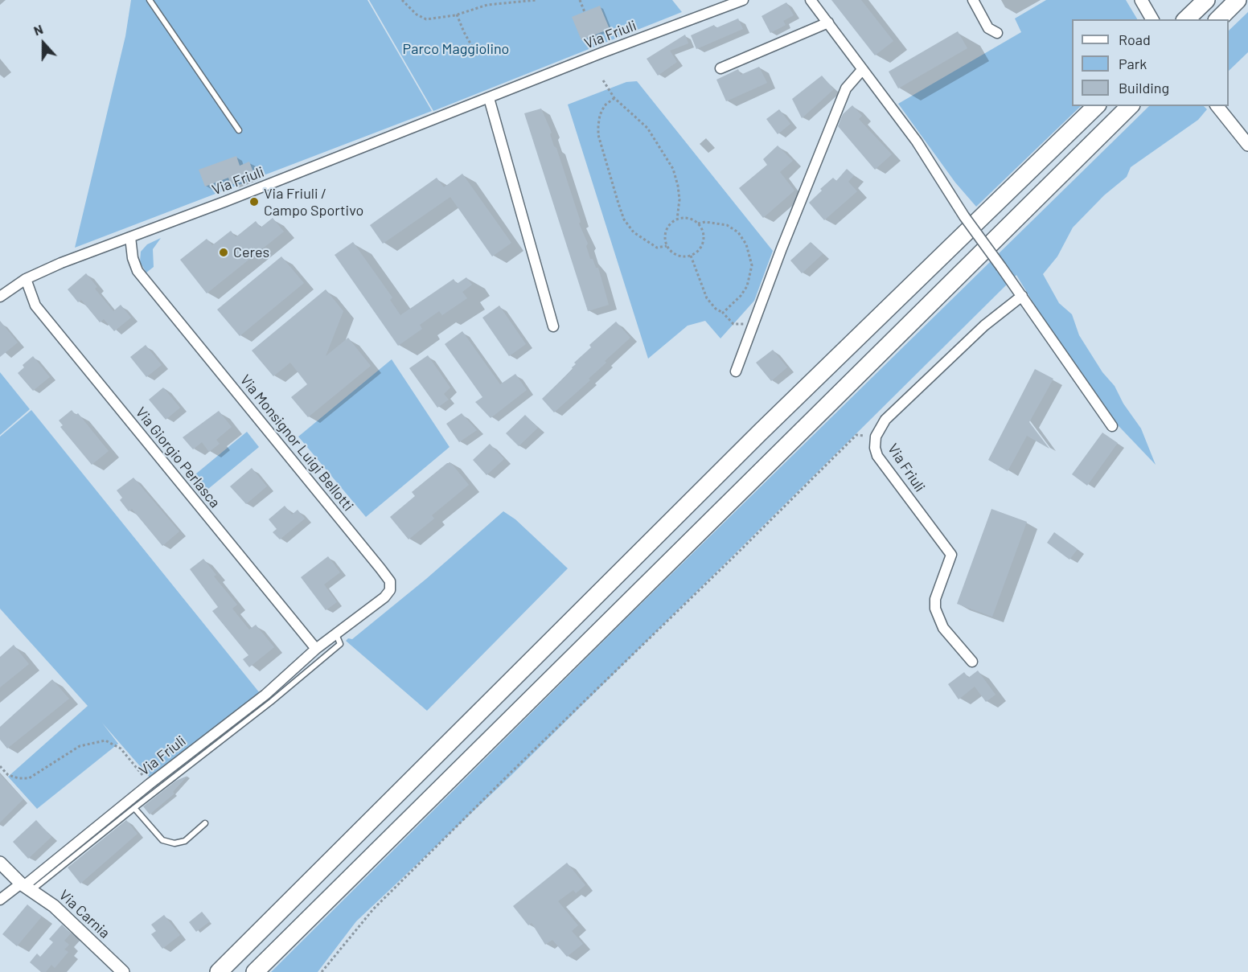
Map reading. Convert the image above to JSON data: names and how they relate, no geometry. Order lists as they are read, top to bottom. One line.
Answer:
{"streets":{"street":["Via Friuli","Via Monsignor Luigi Bellotti","Via Giorgio Perlasca","Via Carnia"]},"crossings":[["Via Friuli","Via Monsignor Luigi Bellotti"],["Via Friuli","Via Giorgio Perlasca"],["Via Friuli","Via Carnia"],["Via Monsignor Luigi Bellotti","Via Giorgio Perlasca"]],"parks":["Parco Maggiolino"],"places":["Via Friuli / Campo Sportivo","Ceres"],"legend":["Road","Park","Building"],"north":"top"}
